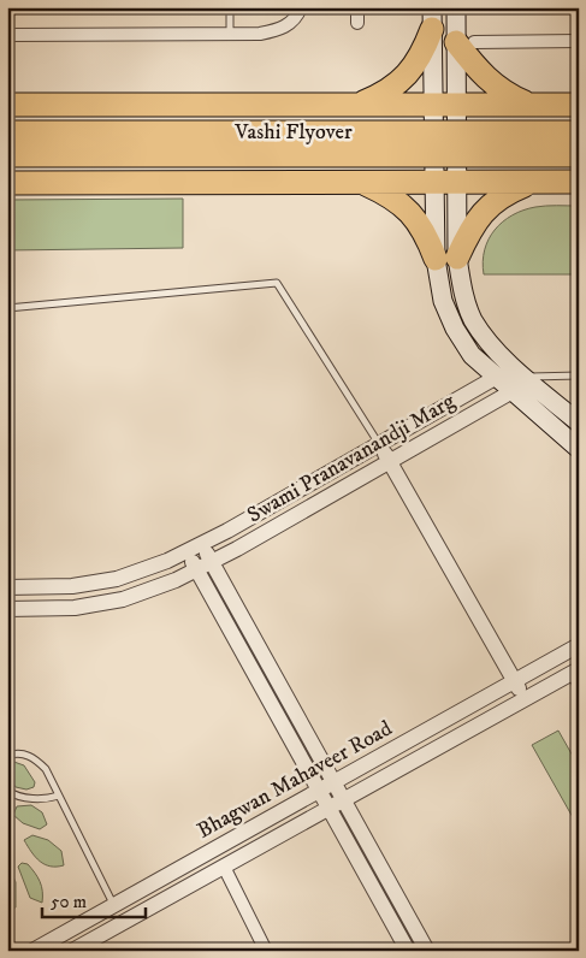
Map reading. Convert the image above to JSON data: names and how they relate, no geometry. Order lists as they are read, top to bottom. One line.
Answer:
{"streets":{"highway":["Vashi Flyover"],"street":["Swami Pranavanandji Marg","Bhagwan Mahaveer Road"]},"scale_bar":"50 m"}
